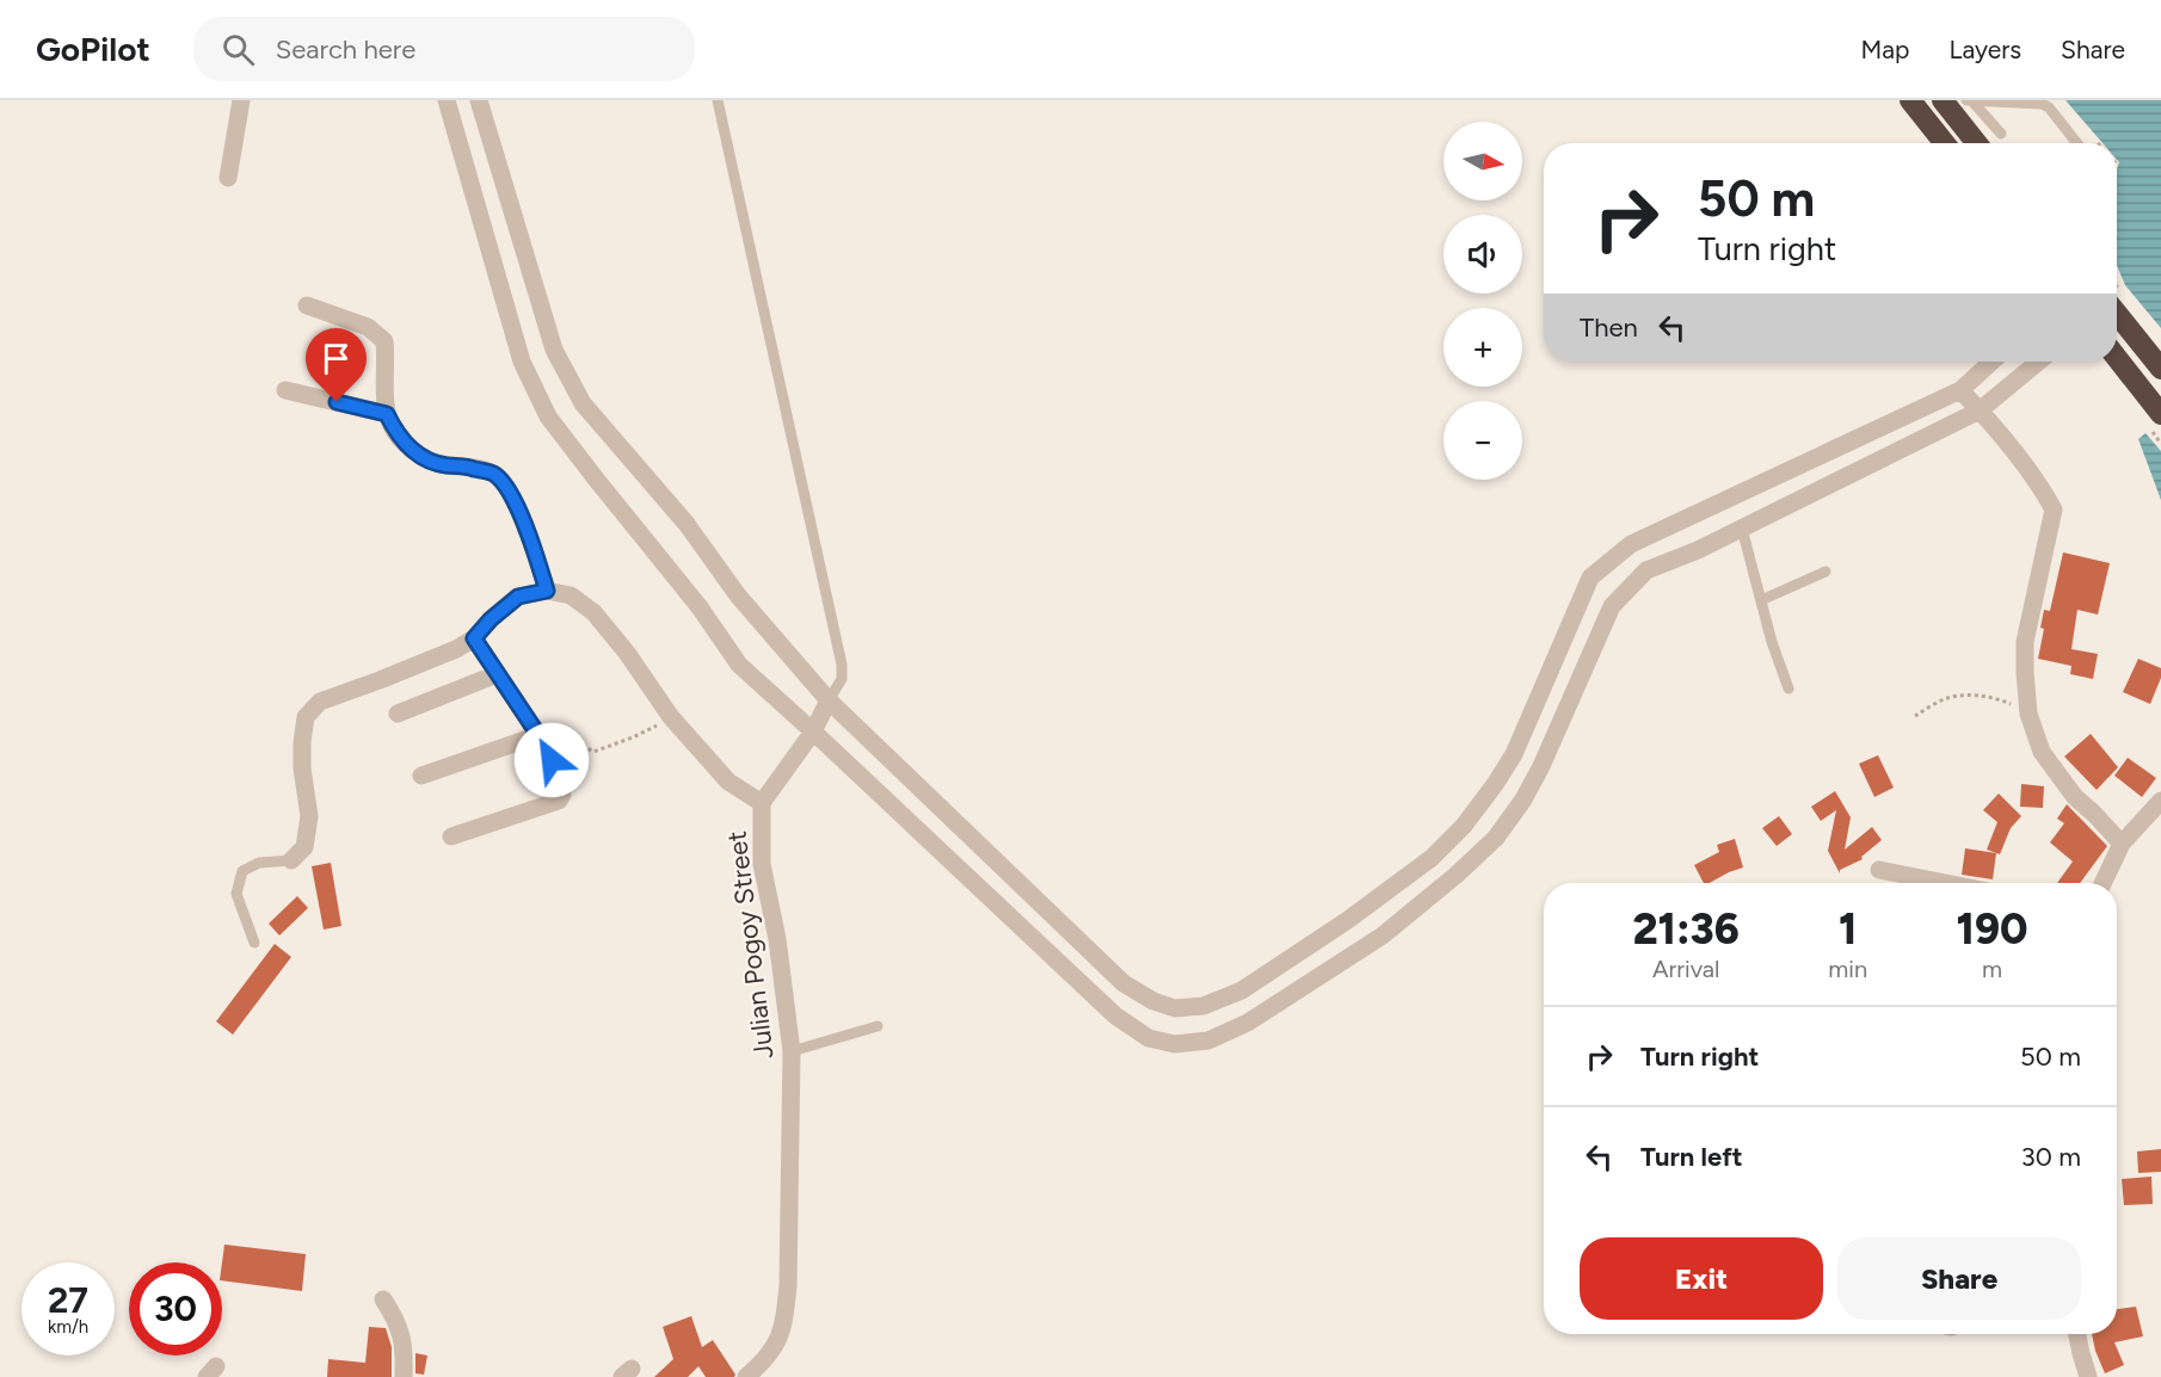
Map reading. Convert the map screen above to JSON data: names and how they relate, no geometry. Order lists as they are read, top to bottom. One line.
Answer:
{"streets":{"street":["Julian Pogoy Street"]},"north":"right","page":{"header":"GoPilot","search":"Search here","nav":["Map","Layers","Share"],"map_buttons":["+","−"],"turn":["50 m","Turn right"],"then":"Then","eta":["21:36","Arrival","1","min","190","m"],"list":[{"name":"Turn right","value":"50 m"},{"name":"Turn left","value":"30 m"}],"buttons":["Exit","Share"],"speed":"27 km/h","limit":"30"}}
